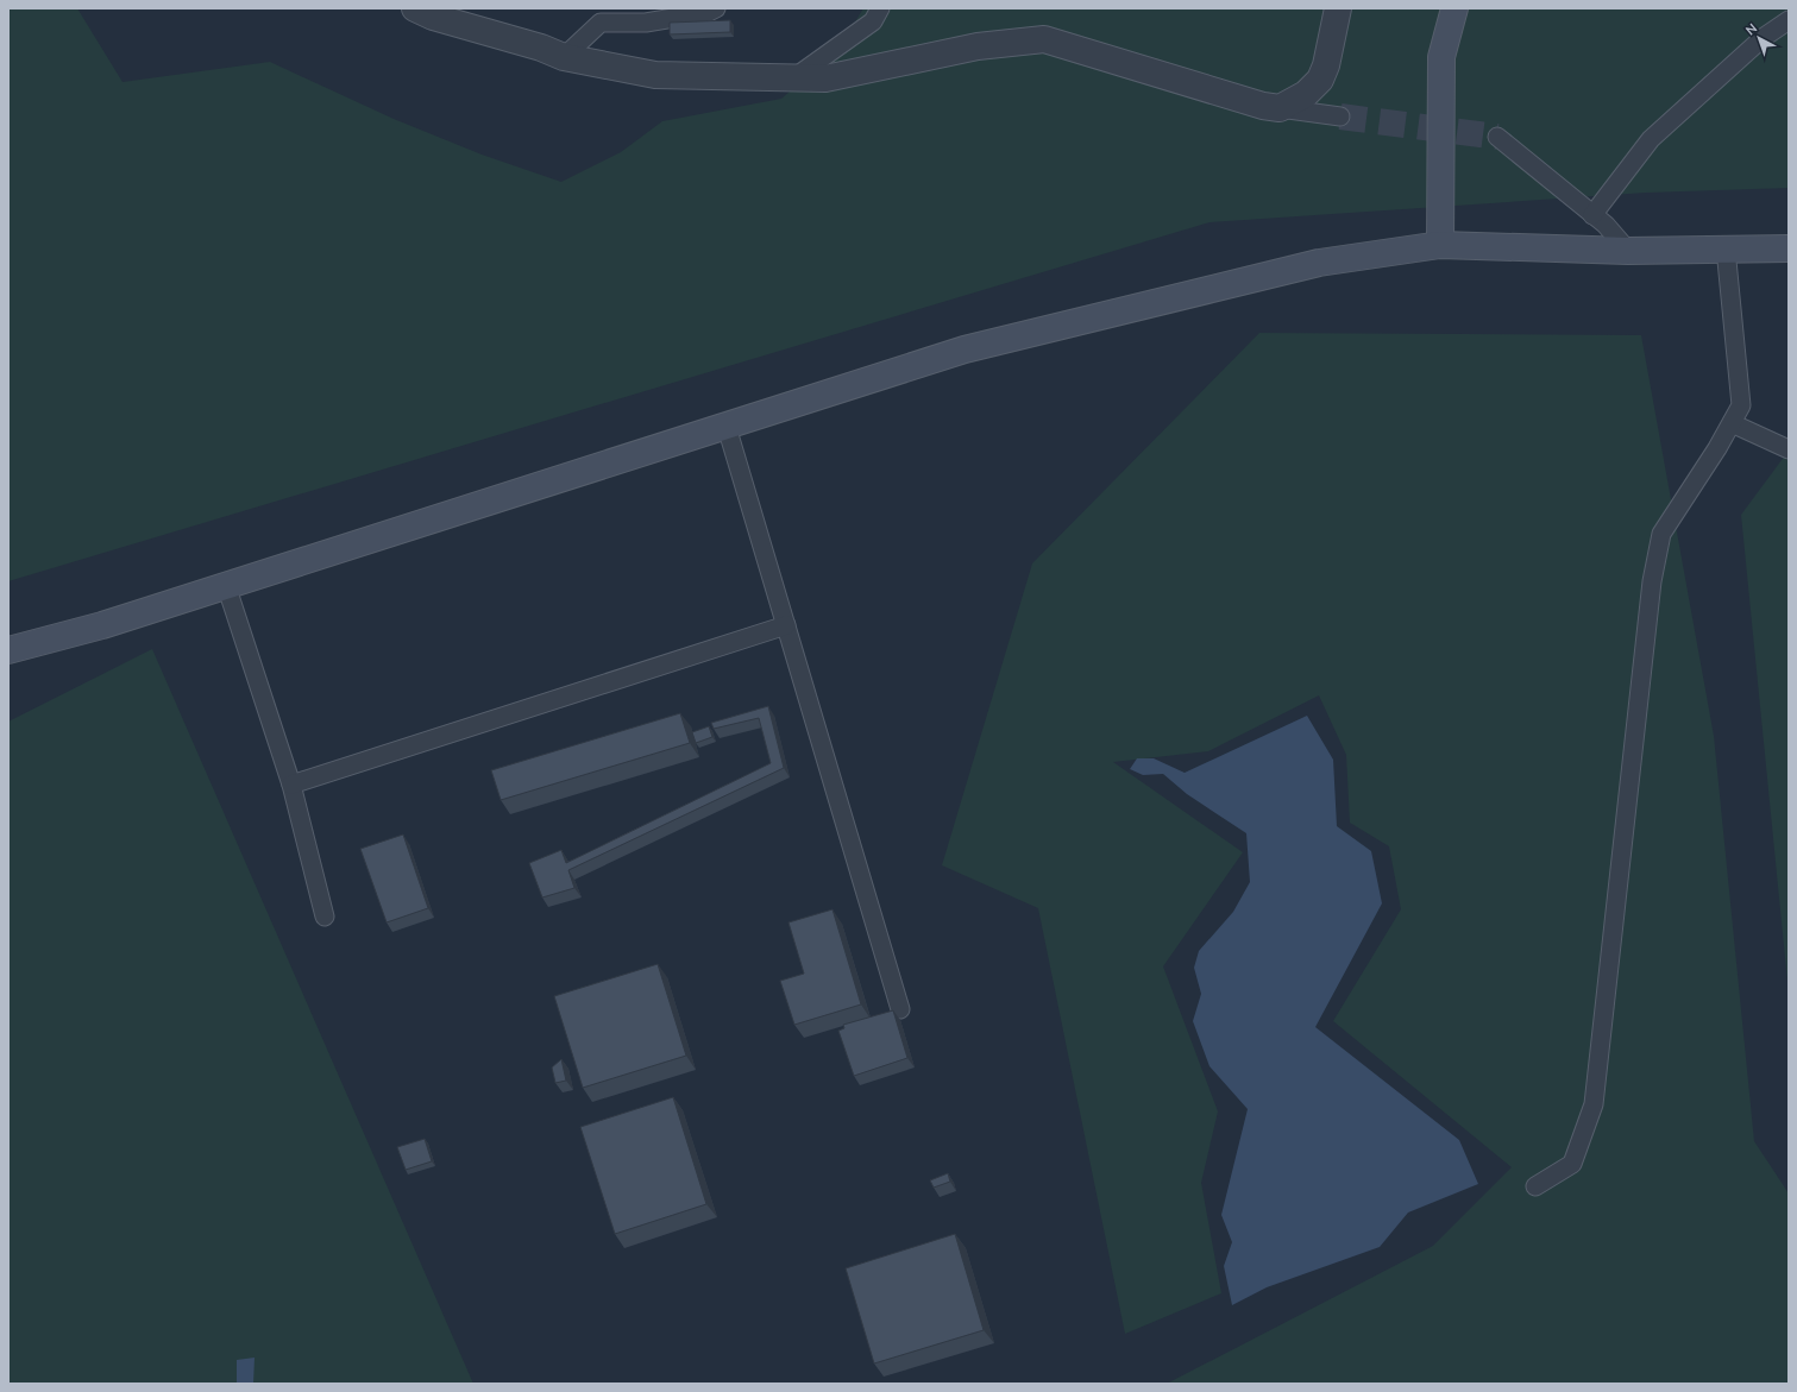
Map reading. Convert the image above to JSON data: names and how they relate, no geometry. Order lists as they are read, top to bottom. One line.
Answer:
{"north":"top left"}
